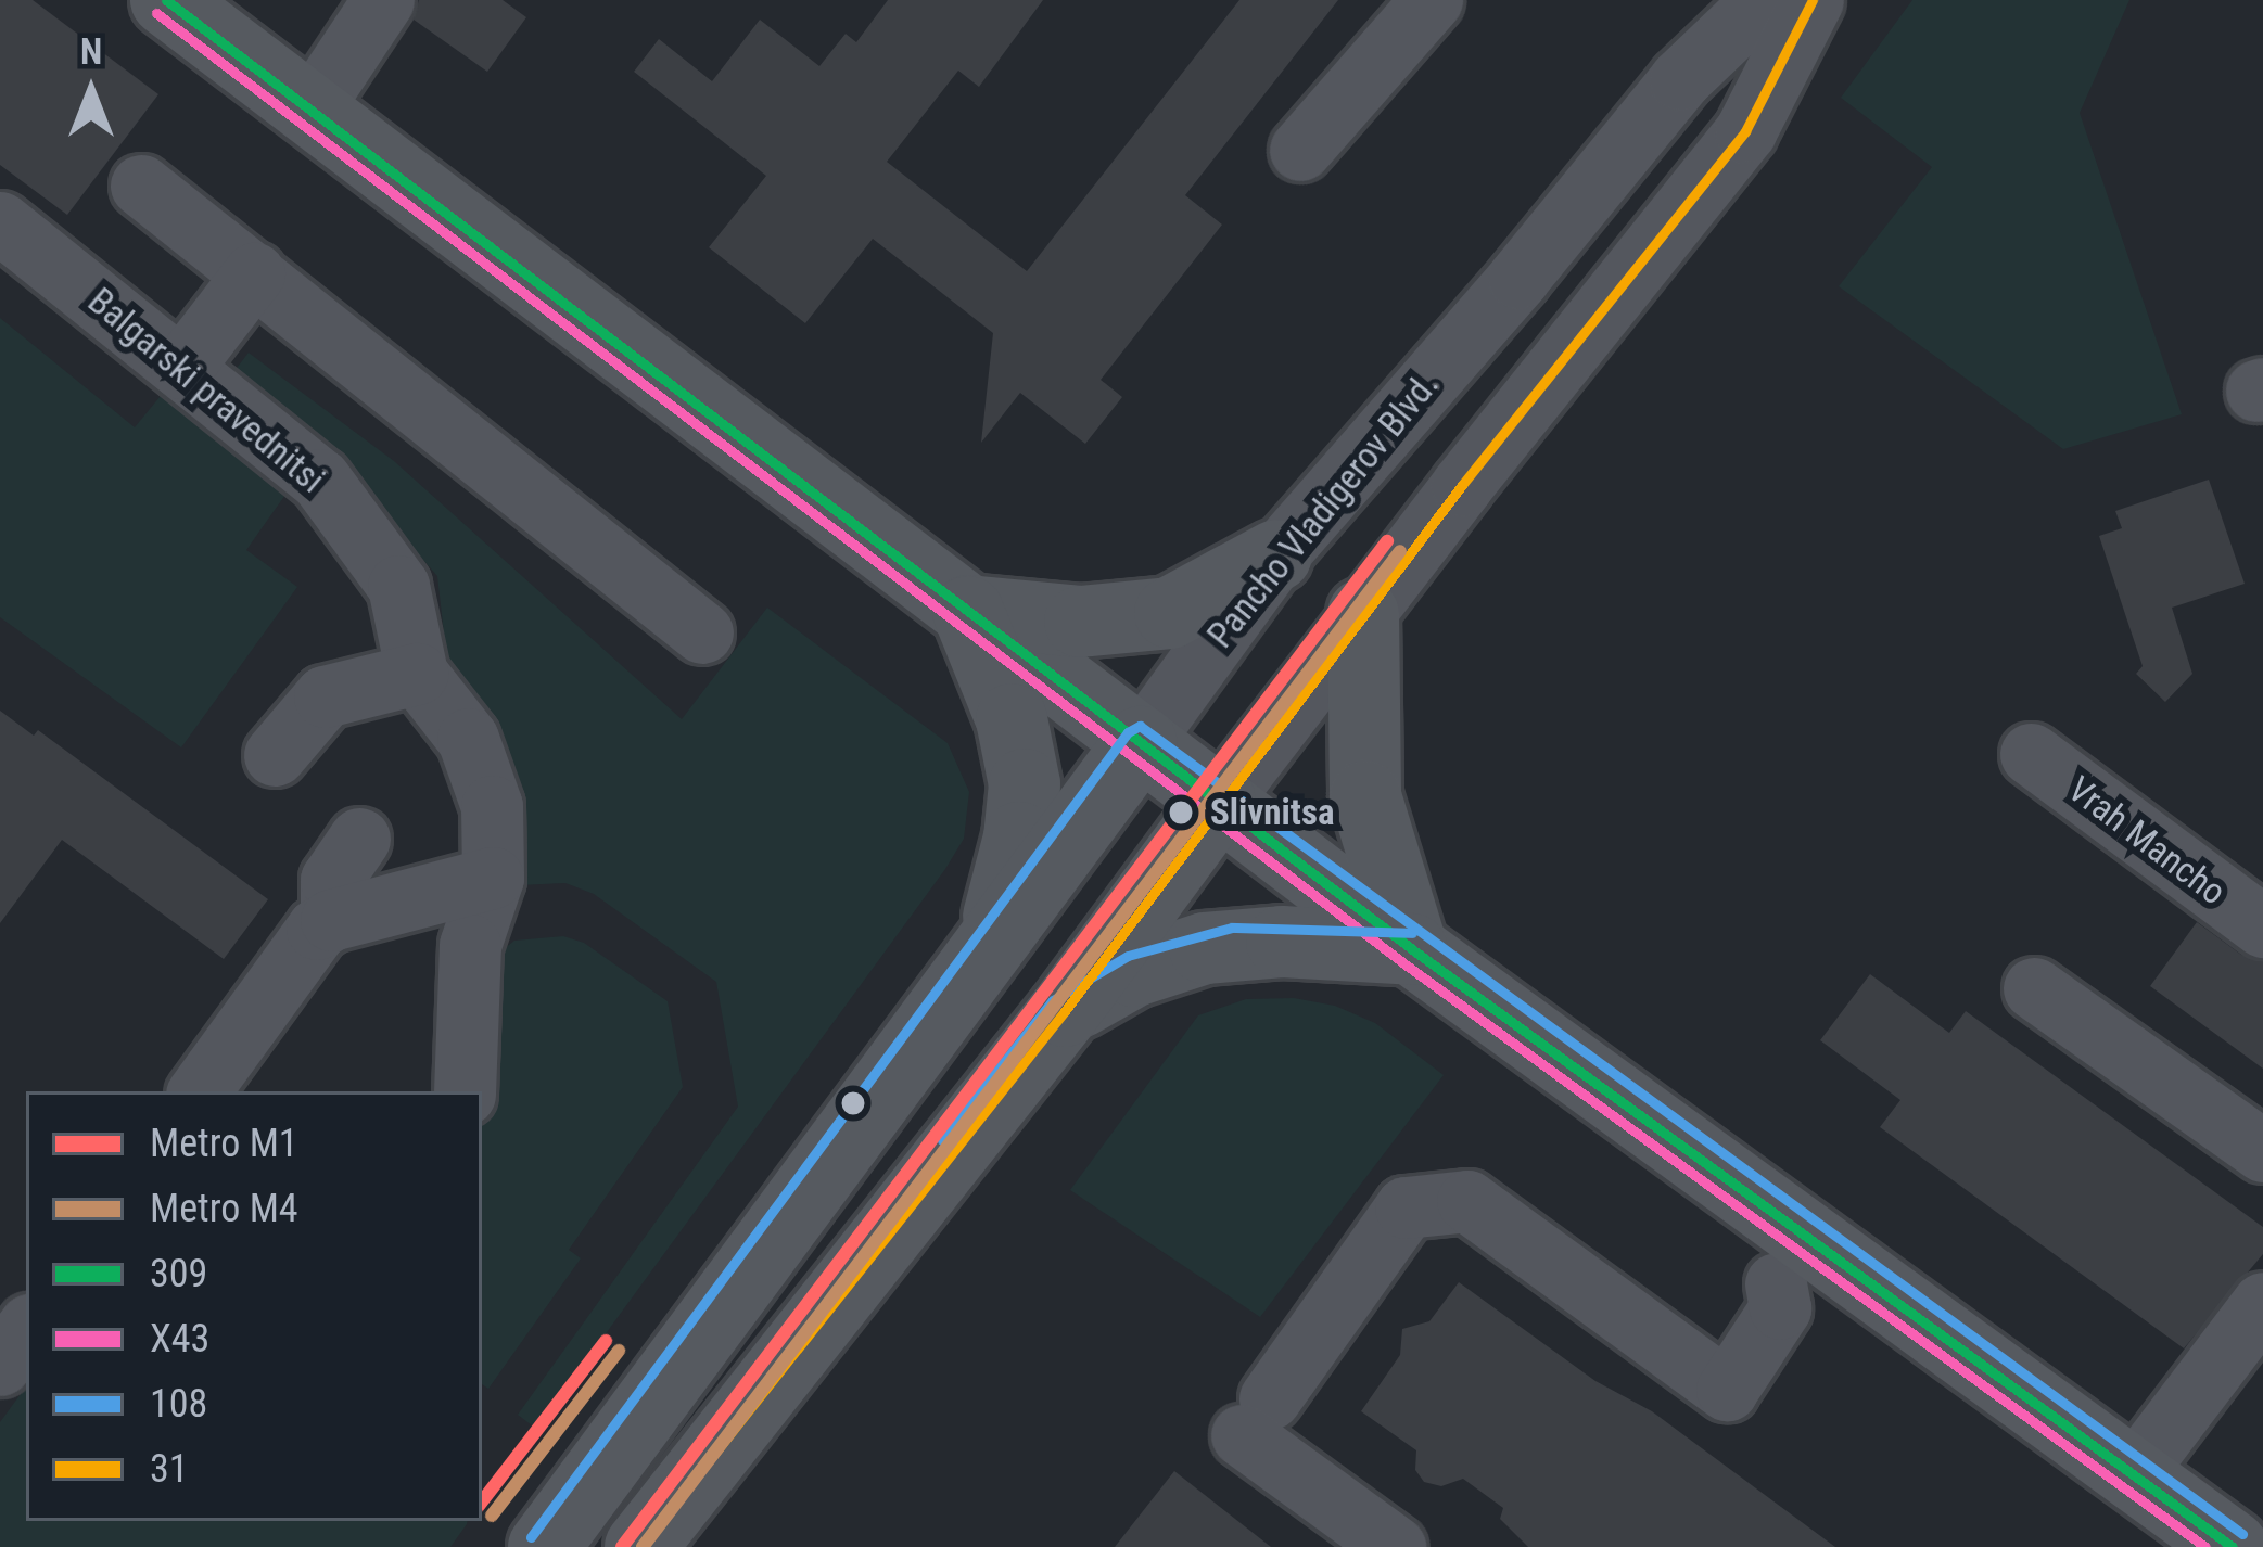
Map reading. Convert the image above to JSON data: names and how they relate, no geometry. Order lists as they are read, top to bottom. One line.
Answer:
{"streets":{"main road":["Pancho Vladigerov Blvd."],"street":["Balgarski pravednitsi","Vrah Mancho"]},"places":["Slivnitsa"],"lines":["transit line 309","transit line 31","transit line X43","metro line M1","metro line M4","transit line 108"],"legend":["Metro M1","Metro M4","309","X43","108","31"],"north":"top"}
